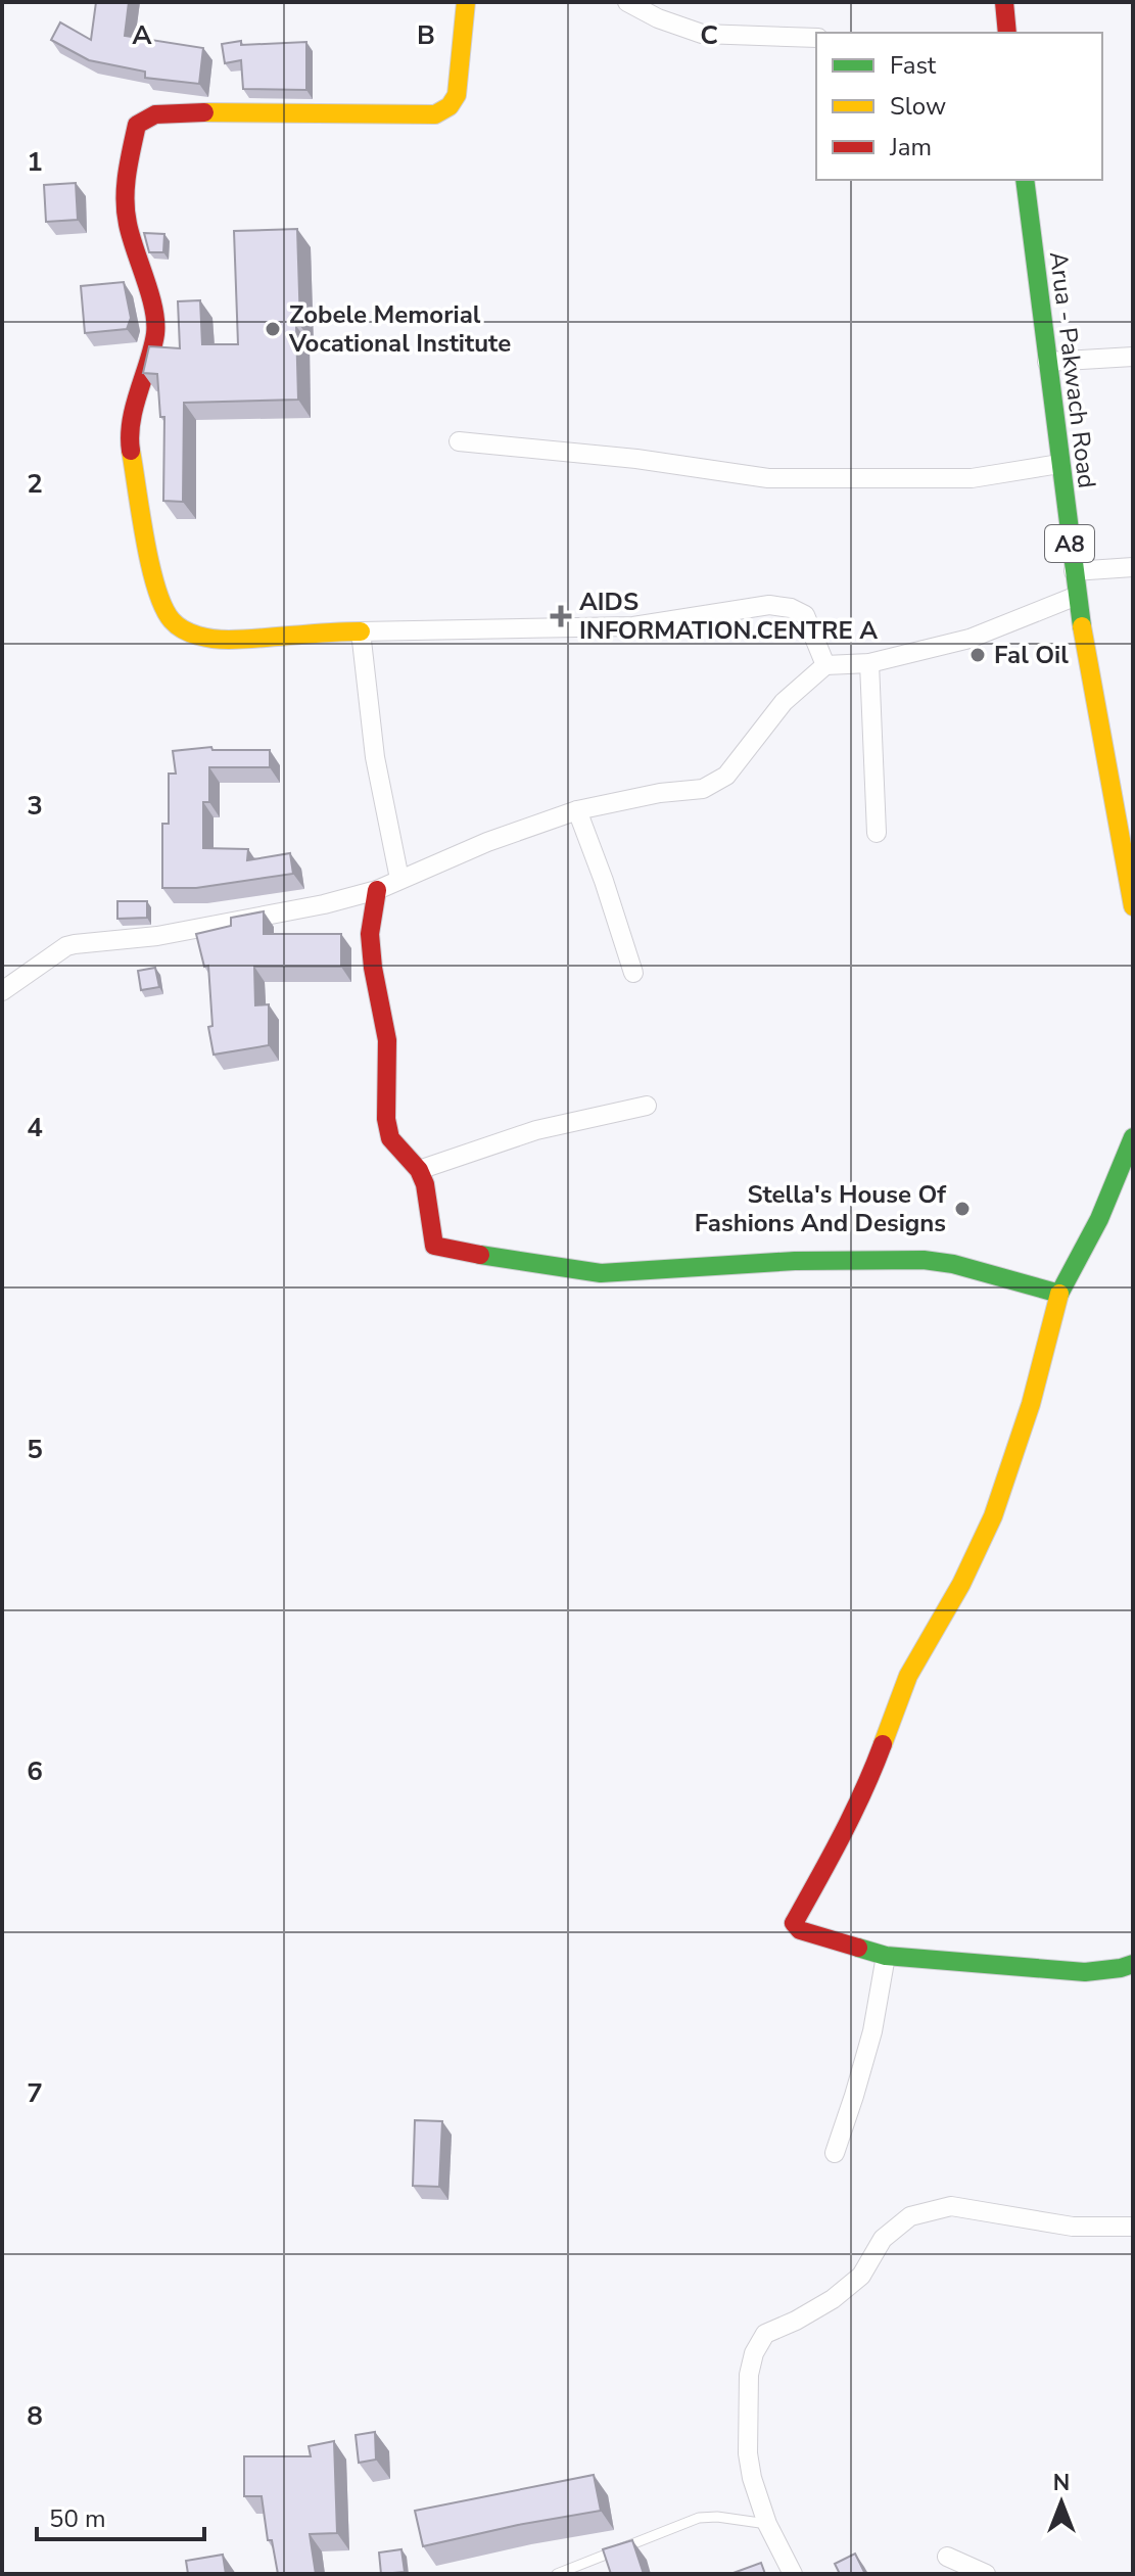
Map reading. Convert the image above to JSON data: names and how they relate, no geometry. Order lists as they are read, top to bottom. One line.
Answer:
{"streets":{"street":["Arua - Pakwach Road","A8"]},"places":{"other":["Zobele Memorial Vocational Institute","Fal Oil","Stella's House Of Fashions And Designs"],"health":["AIDS INFORMATION.CENTRE A"]},"legend":["Fast","Slow","Jam"],"scale_bar":"50 m","north":"top","grid":{"columns":["A","B","C"],"rows":["1","2","3","4","5","6","7","8"]}}
